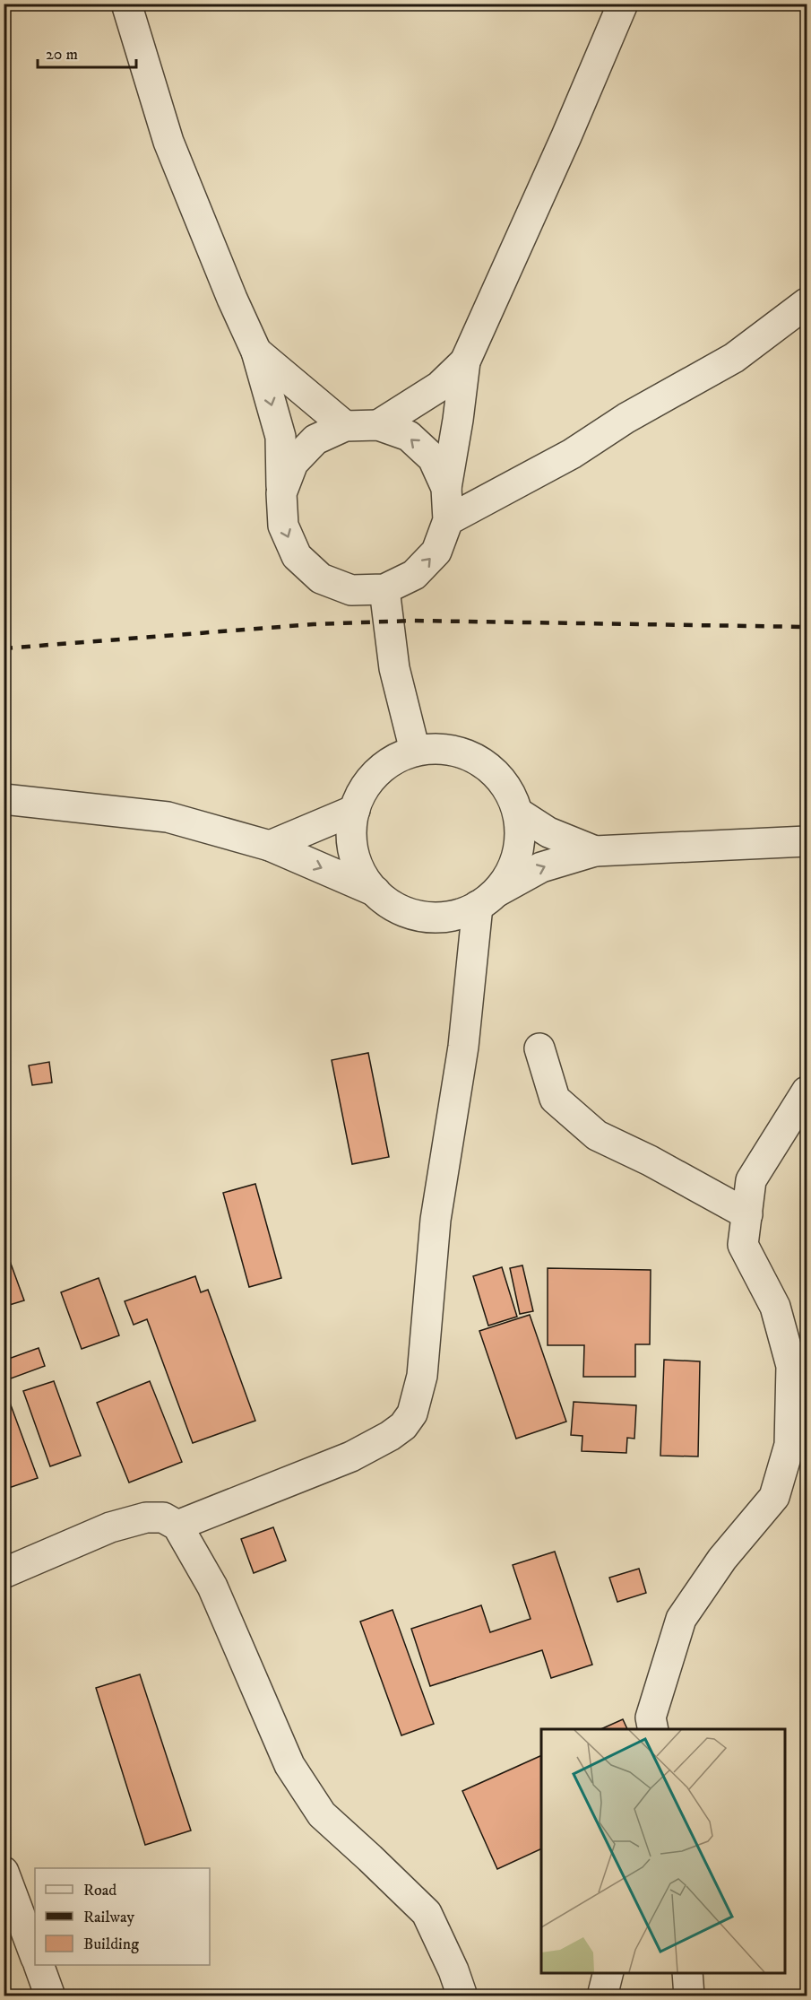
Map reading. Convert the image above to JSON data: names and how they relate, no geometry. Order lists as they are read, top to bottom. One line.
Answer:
{"legend":["Road","Railway","Building"],"scale_bar":"20 m"}
